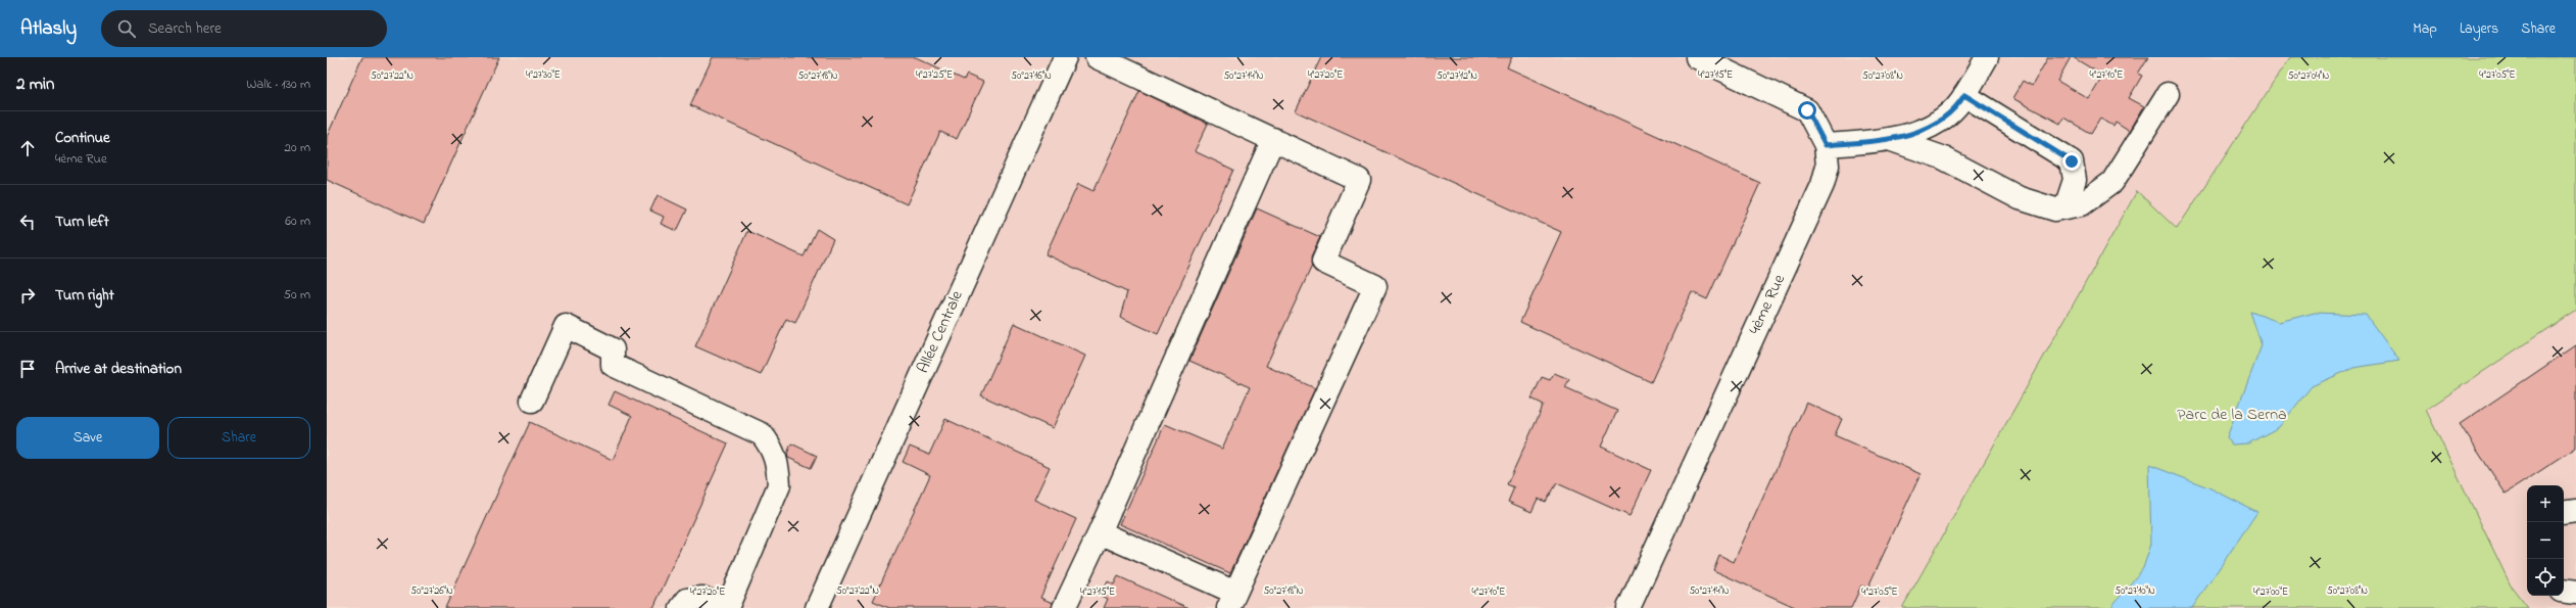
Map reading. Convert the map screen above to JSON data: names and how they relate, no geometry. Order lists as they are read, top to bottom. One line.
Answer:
{"streets":{"street":["4ème Rue","Allée Centrale"]},"parks":["Parc de la Serna"],"page":{"header":"Atlasly","search":"Search here","nav":["Map","Layers","Share"],"heading":["2 min","Walk · 130 m"],"list":[["Continue","4ème Rue","20 m"],["Turn left","60 m"],["Turn right","50 m"],"Arrive at destination"],"buttons":["Save","Share"],"map_buttons":["+","−"]},"coordinates":["4°27'30\"E","4°27'25\"E","4°27'20\"E","4°27'15\"E","4°27'10\"E","4°27'05\"E","50°27'22\"N","50°27'18\"N","50°27'14\"N","50°27'12\"N","50°27'08\"N","50°27'04\"N","50°27'16\"N","50°27'26\"N","50°27'10\"N","4°27'00\"E"]}
